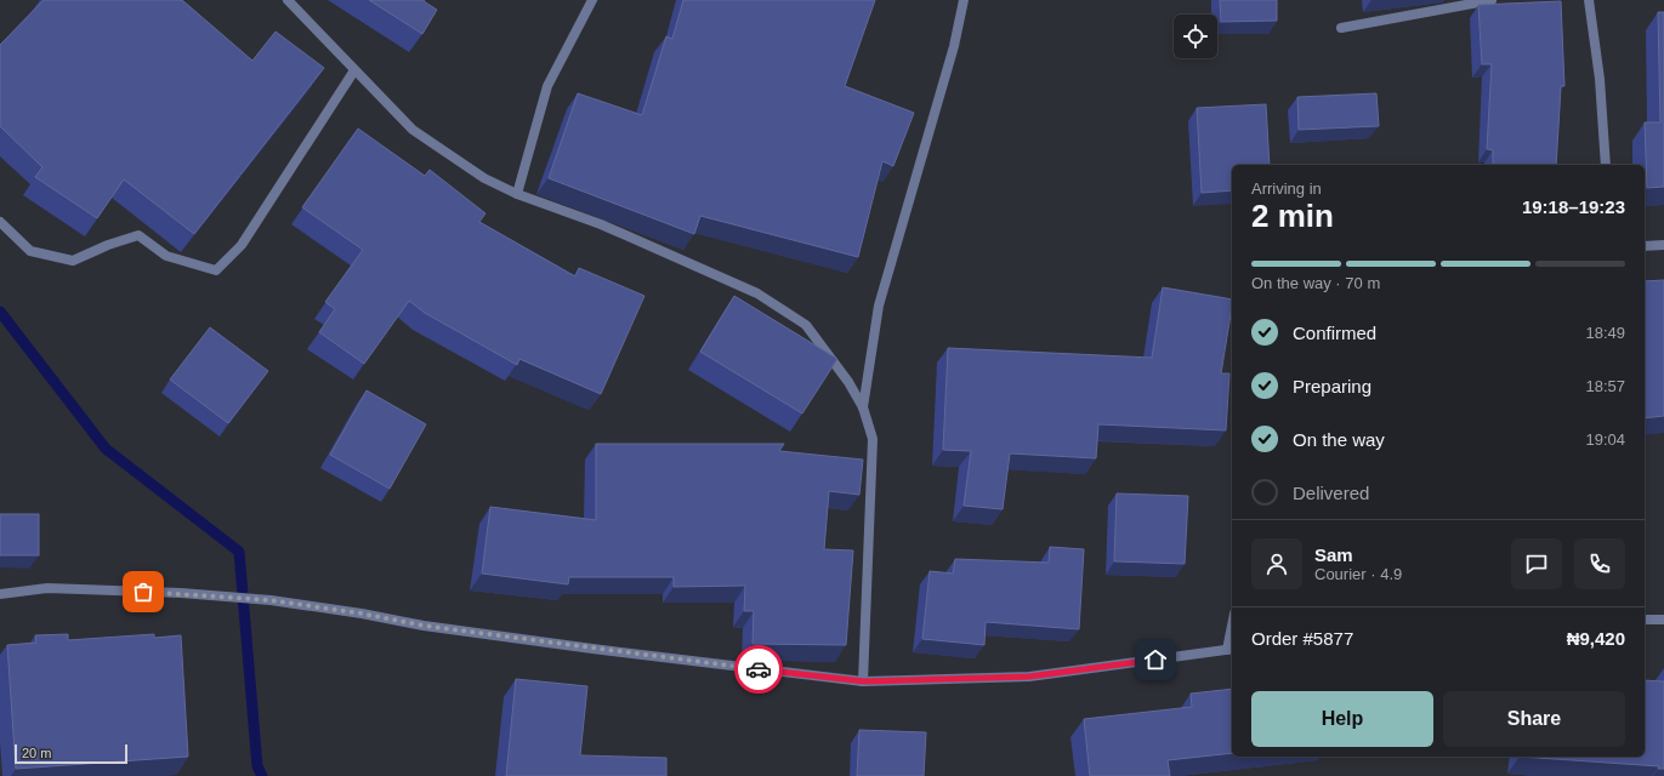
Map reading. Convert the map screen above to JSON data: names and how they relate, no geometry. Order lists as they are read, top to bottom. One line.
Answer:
{"scale_bar":"20 m","page":{"heading":["2 min","Arriving in","19:18–19:23"],"panel":["Sam","Courier · 4.9","Order #5877","₦9,420"],"bar":"On the way · 70 m","list":[["Confirmed","18:49"],["Preparing","18:57"],["On the way","19:04"],"Delivered"],"buttons":["Help","Share"],"scale":"20 m"}}
